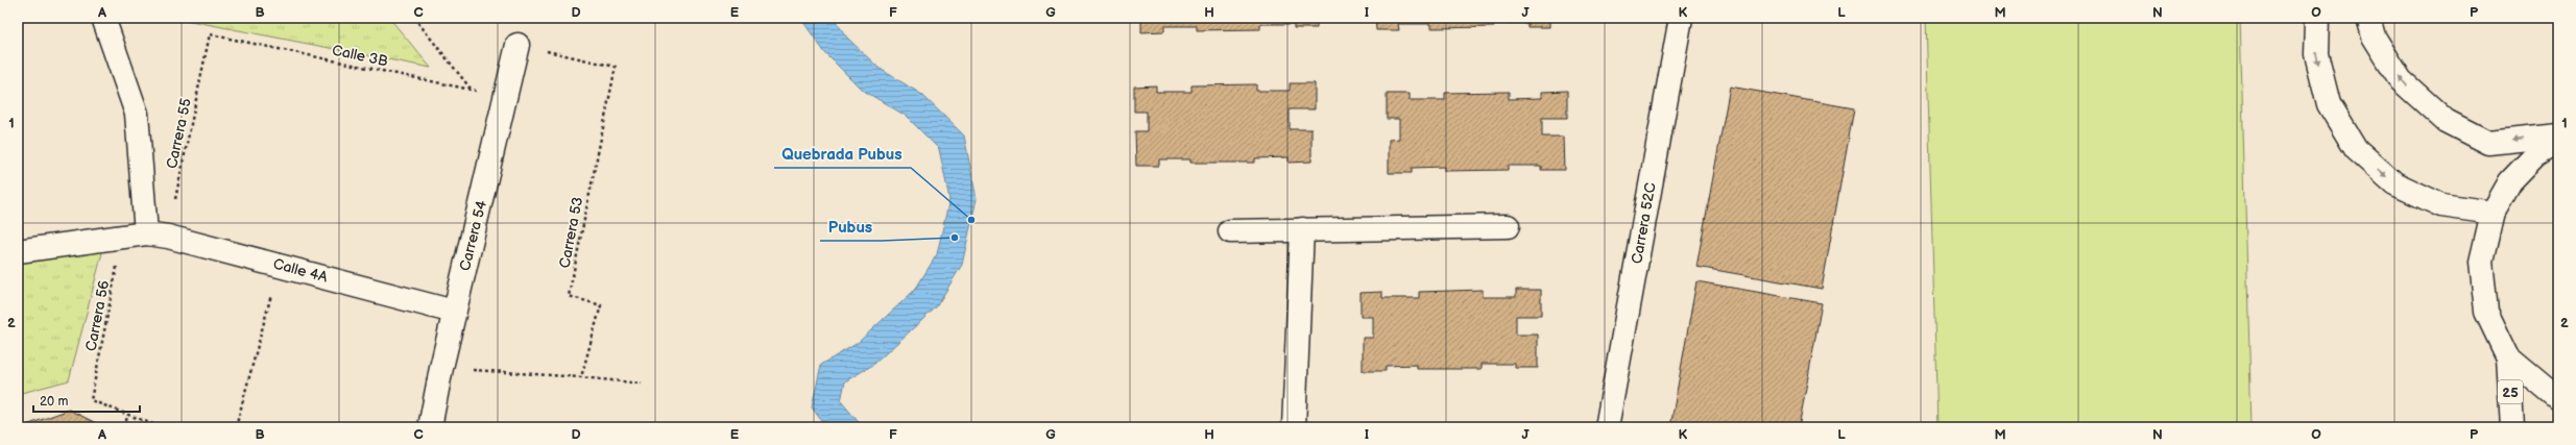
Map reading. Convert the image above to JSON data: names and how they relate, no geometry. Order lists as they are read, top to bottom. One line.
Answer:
{"streets":{"main road":["Carrera 52C","Carrera 54","Calle 4A","25"],"path":["Calle 3B","Carrera 55","Carrera 53","Carrera 56"]},"crossings":[["Calle 3B","Carrera 55"],["Calle 3B","Carrera 54"],["Carrera 55","Calle 4A"],["Carrera 53","Carrera 54"],["Carrera 54","Calle 4A"],["Calle 4A","Carrera 56"]],"places":["Quebrada Pubus","Pubus"],"scale_bar":"20 m","grid":{"columns":["A","B","C","D","E","F","G","H","I","J","K","L","M","N","O","P"],"rows":["1","2"]}}
